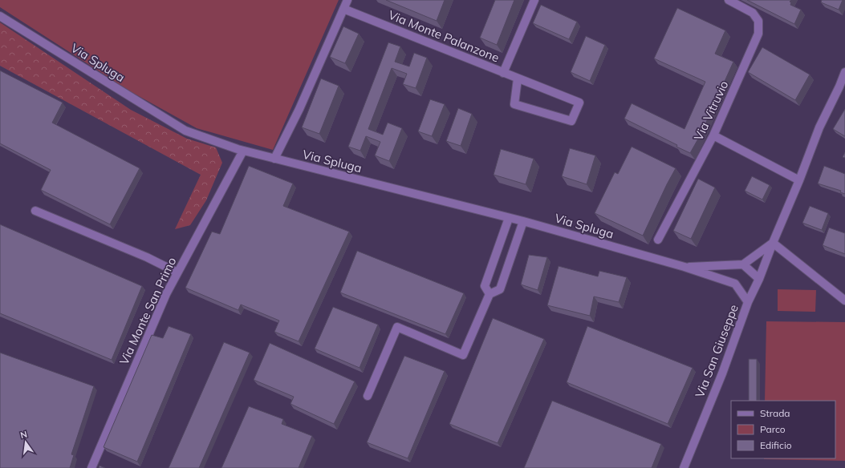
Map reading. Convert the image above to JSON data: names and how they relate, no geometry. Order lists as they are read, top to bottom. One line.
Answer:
{"streets":{"street":["Via Monte Palanzone","Via Spluga","Via Vitruvio","Via Monte San Primo","Via San Giuseppe"]},"crossings":[["Via Spluga","Via Monte San Primo"],["Via Spluga","Via San Giuseppe"]],"legend":["Strada","Parco","Edificio"],"north":"top"}
